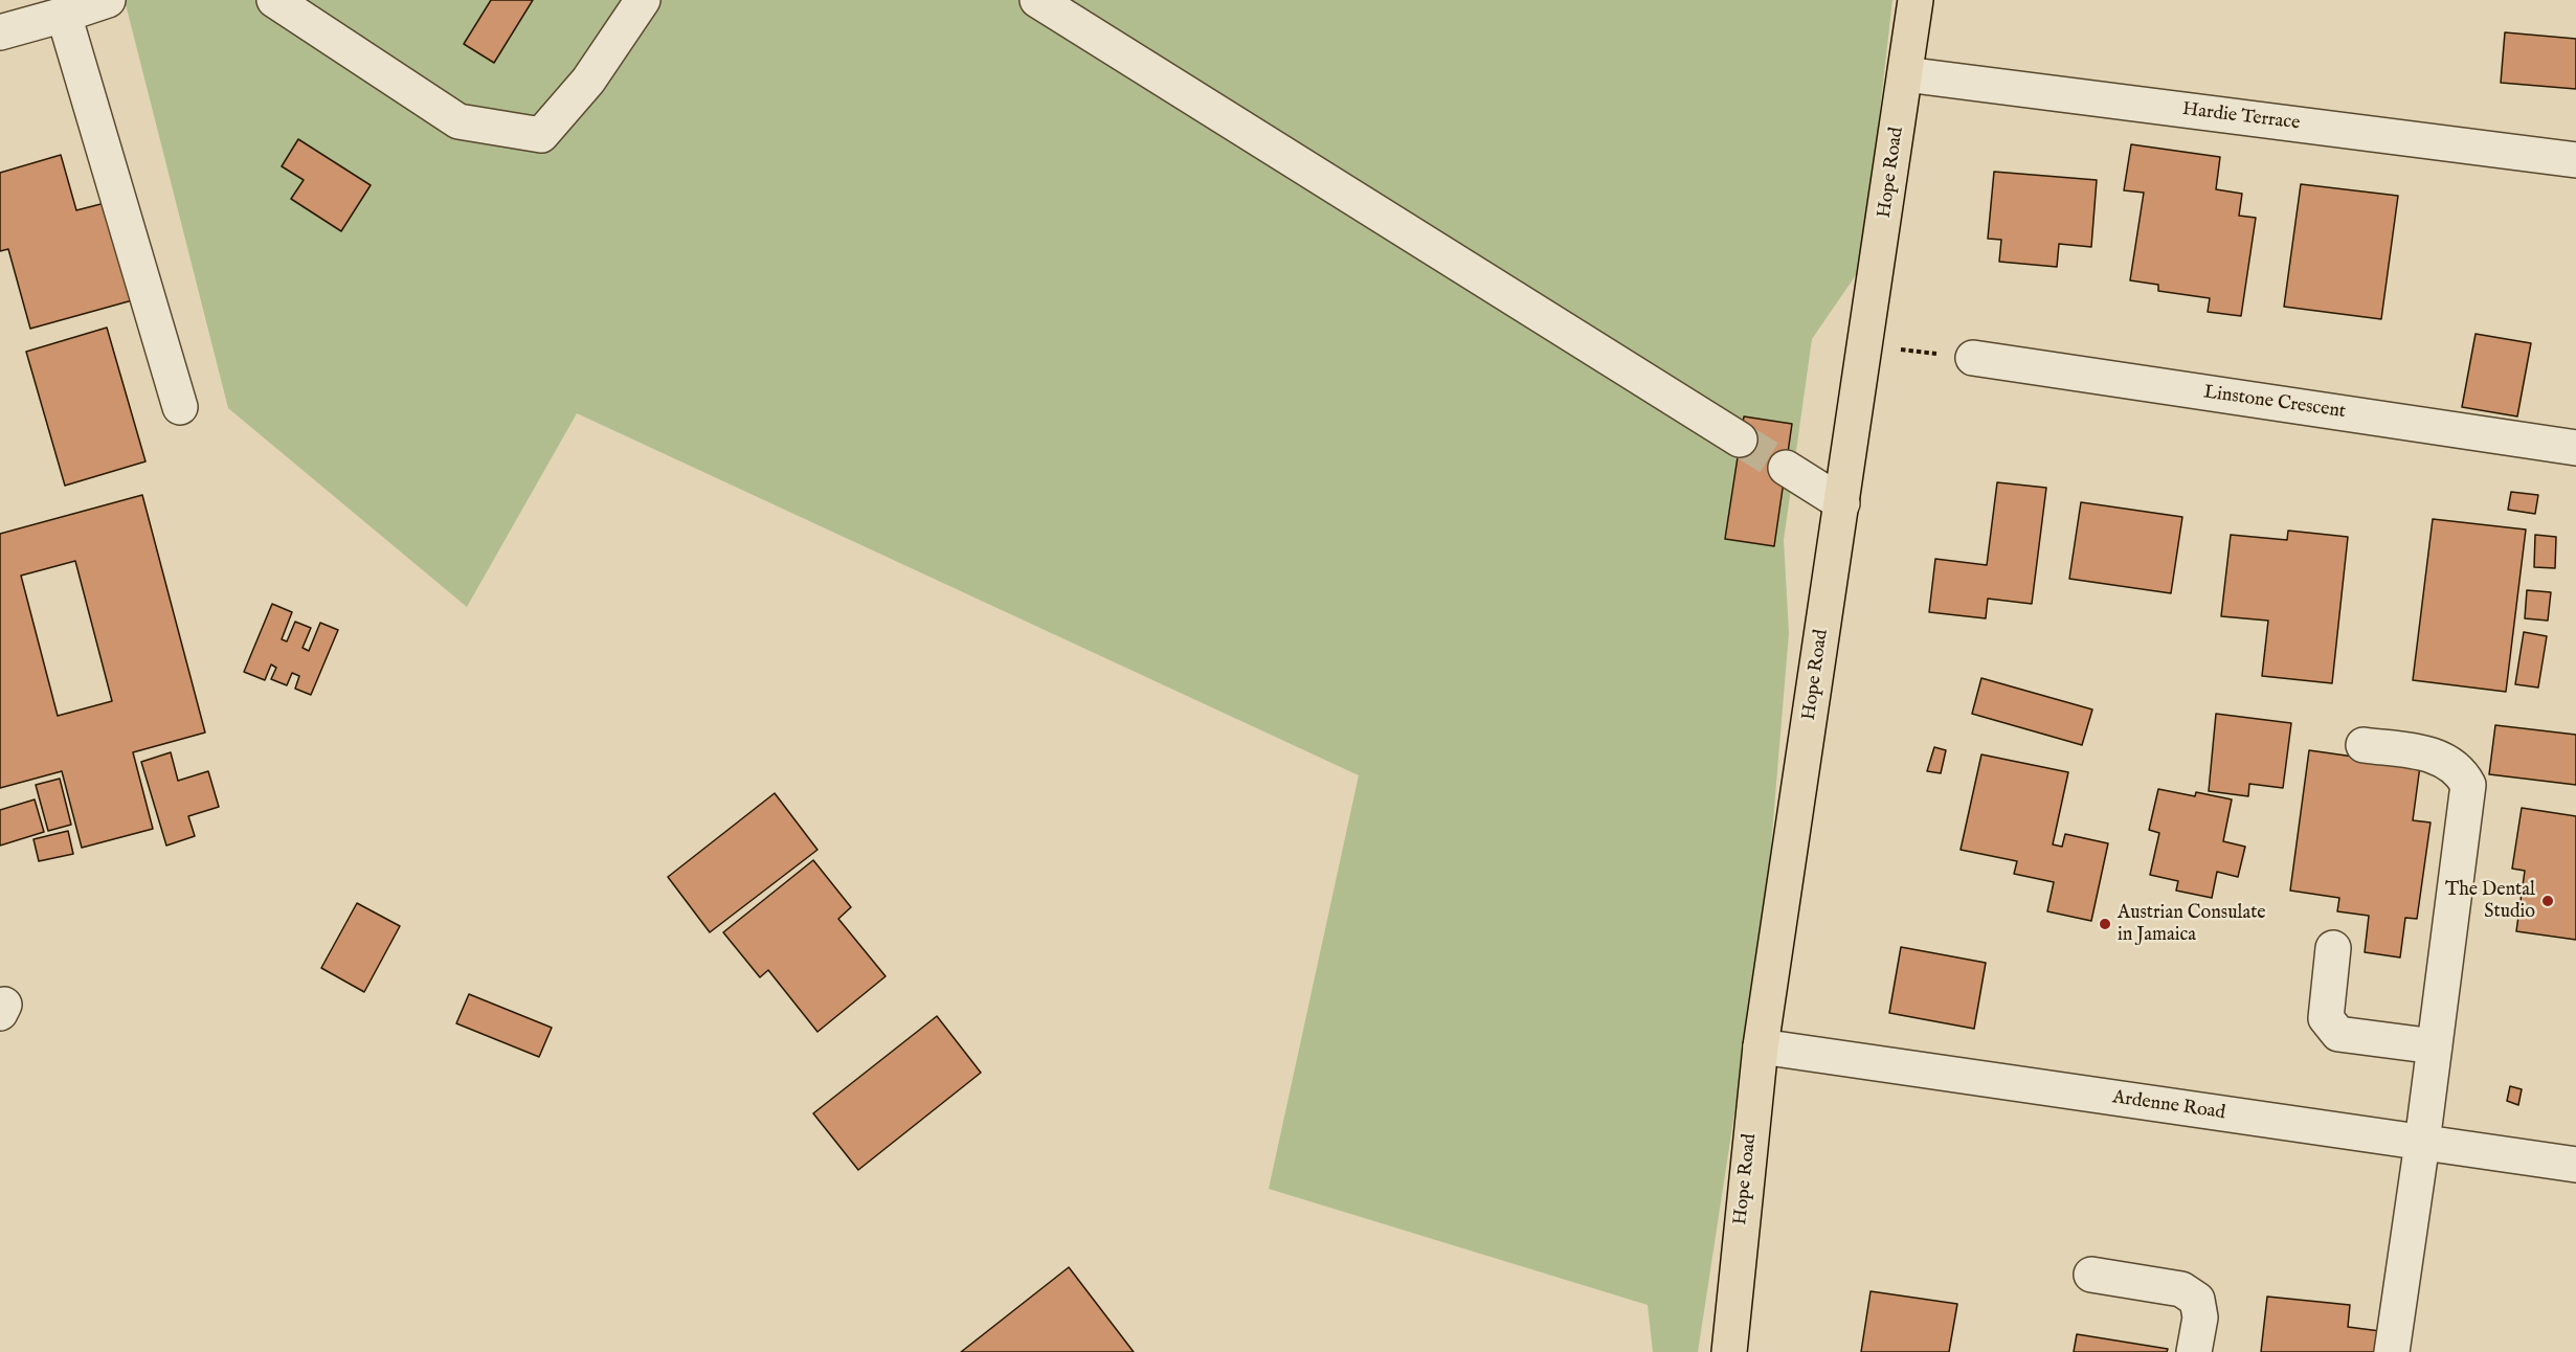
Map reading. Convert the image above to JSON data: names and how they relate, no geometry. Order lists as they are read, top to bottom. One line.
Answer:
{"streets":{"main road":["Hope Road"],"street":["Hardie Terrace","Linstone Crescent","Ardenne Road"]},"crossings":[["Hardie Terrace","Hope Road"],["Hope Road","Ardenne Road"]],"places":["The Dental Studio","Austrian Consulate in Jamaica"]}
